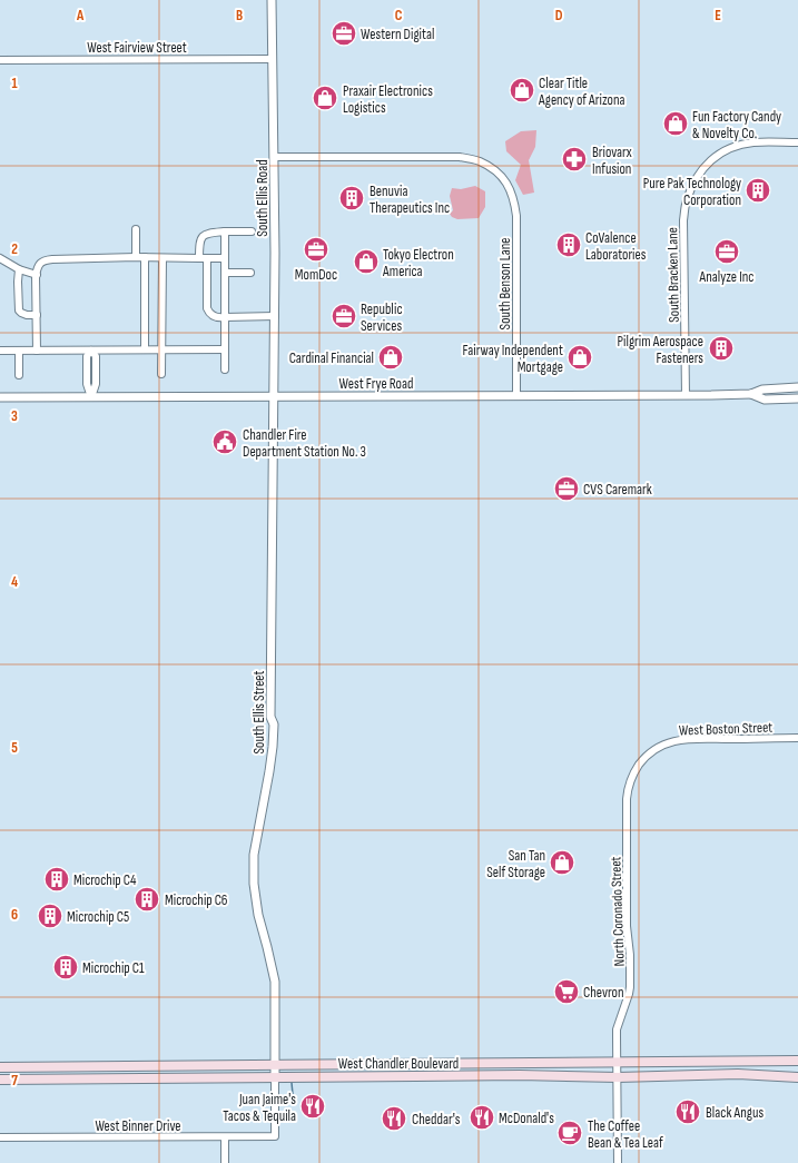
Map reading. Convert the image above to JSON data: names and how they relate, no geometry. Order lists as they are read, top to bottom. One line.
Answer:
{"streets":{"main road":["West Chandler Boulevard"],"street":["West Fairview Street","South Ellis Road","South Bracken Lane","South Benson Lane","West Frye Road","South Ellis Street","West Boston Street","North Coronado Street","West Binner Drive"]},"crossings":[["West Fairview Street","South Ellis Road"],["South Ellis Road","South Benson Lane"],["South Ellis Road","West Frye Road"],["South Ellis Road","South Ellis Street"],["South Bracken Lane","West Frye Road"],["South Benson Lane","West Frye Road"],["West Frye Road","South Ellis Street"],["South Ellis Street","West Chandler Boulevard"],["South Ellis Street","West Binner Drive"],["West Boston Street","North Coronado Street"],["North Coronado Street","West Chandler Boulevard"],["West Chandler Boulevard","West Binner Drive"]],"places":{"office":["Western Digital","MomDoc","Analyze Inc","Republic Services","CVS Caremark"],"shop":["Clear Title Agency of Arizona","Praxair Electronics Logistics","Fun Factory Candy & Novelty Co.","Tokyo Electron America","Cardinal Financial","Fairway Independent Mortgage","San Tan Self Storage"],"pharmacy":["Briovarx Infusion"],"building":["Pure Pak Technology Corporation","Benuvia Therapeutics Inc","CoValence Laboratories","Pilgrim Aerospace Fasteners","Microchip C4","Microchip C6","Microchip C5","Microchip C1"],"public building":["Chandler Fire Department Station No. 3"],"supermarket":["Chevron"],"restaurant":["Juan Jaime's Tacos & Tequila","Black Angus","McDonald's","Cheddar's"],"cafe":["The Coffee Bean & Tea Leaf"]},"grid":{"columns":["A","B","C","D","E"],"rows":["1","2","3","4","5","6","7"]}}
